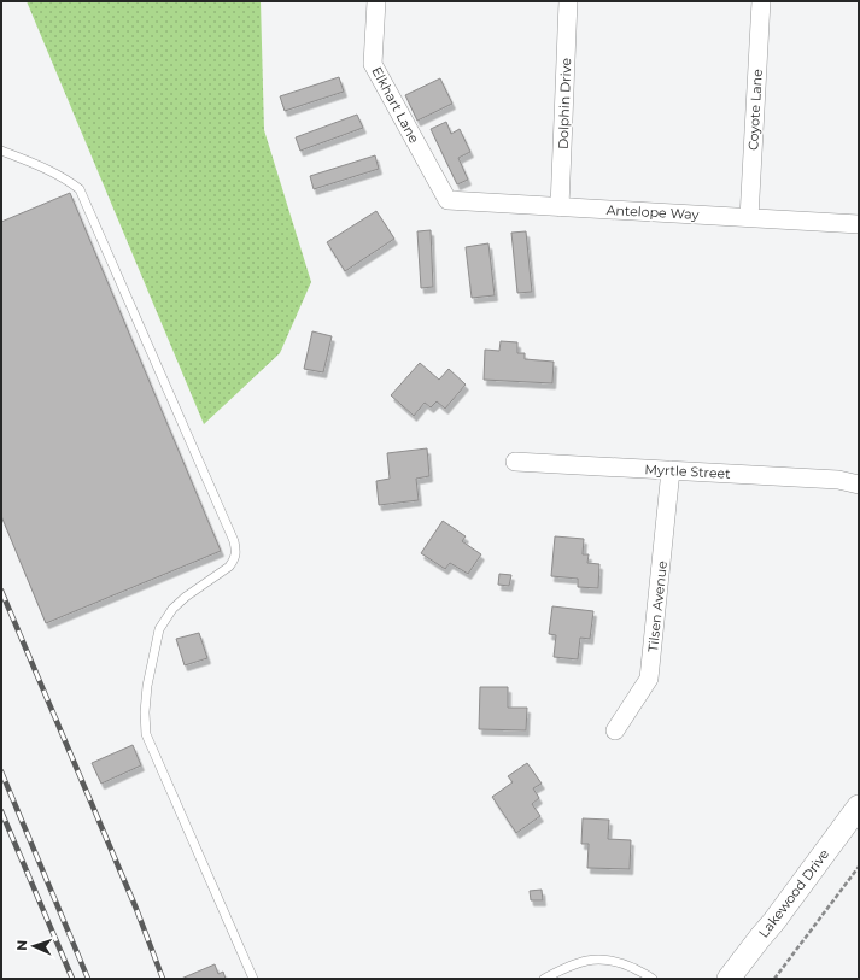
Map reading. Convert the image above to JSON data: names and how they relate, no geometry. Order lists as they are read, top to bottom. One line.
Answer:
{"streets":{"street":["Dolphin Drive","Elkhart Lane","Coyote Lane","Antelope Way","Myrtle Street","Tilsen Avenue","Lakewood Drive"]},"crossings":[["Dolphin Drive","Antelope Way"],["Elkhart Lane","Antelope Way"],["Coyote Lane","Antelope Way"],["Myrtle Street","Tilsen Avenue"]],"north":"left"}
